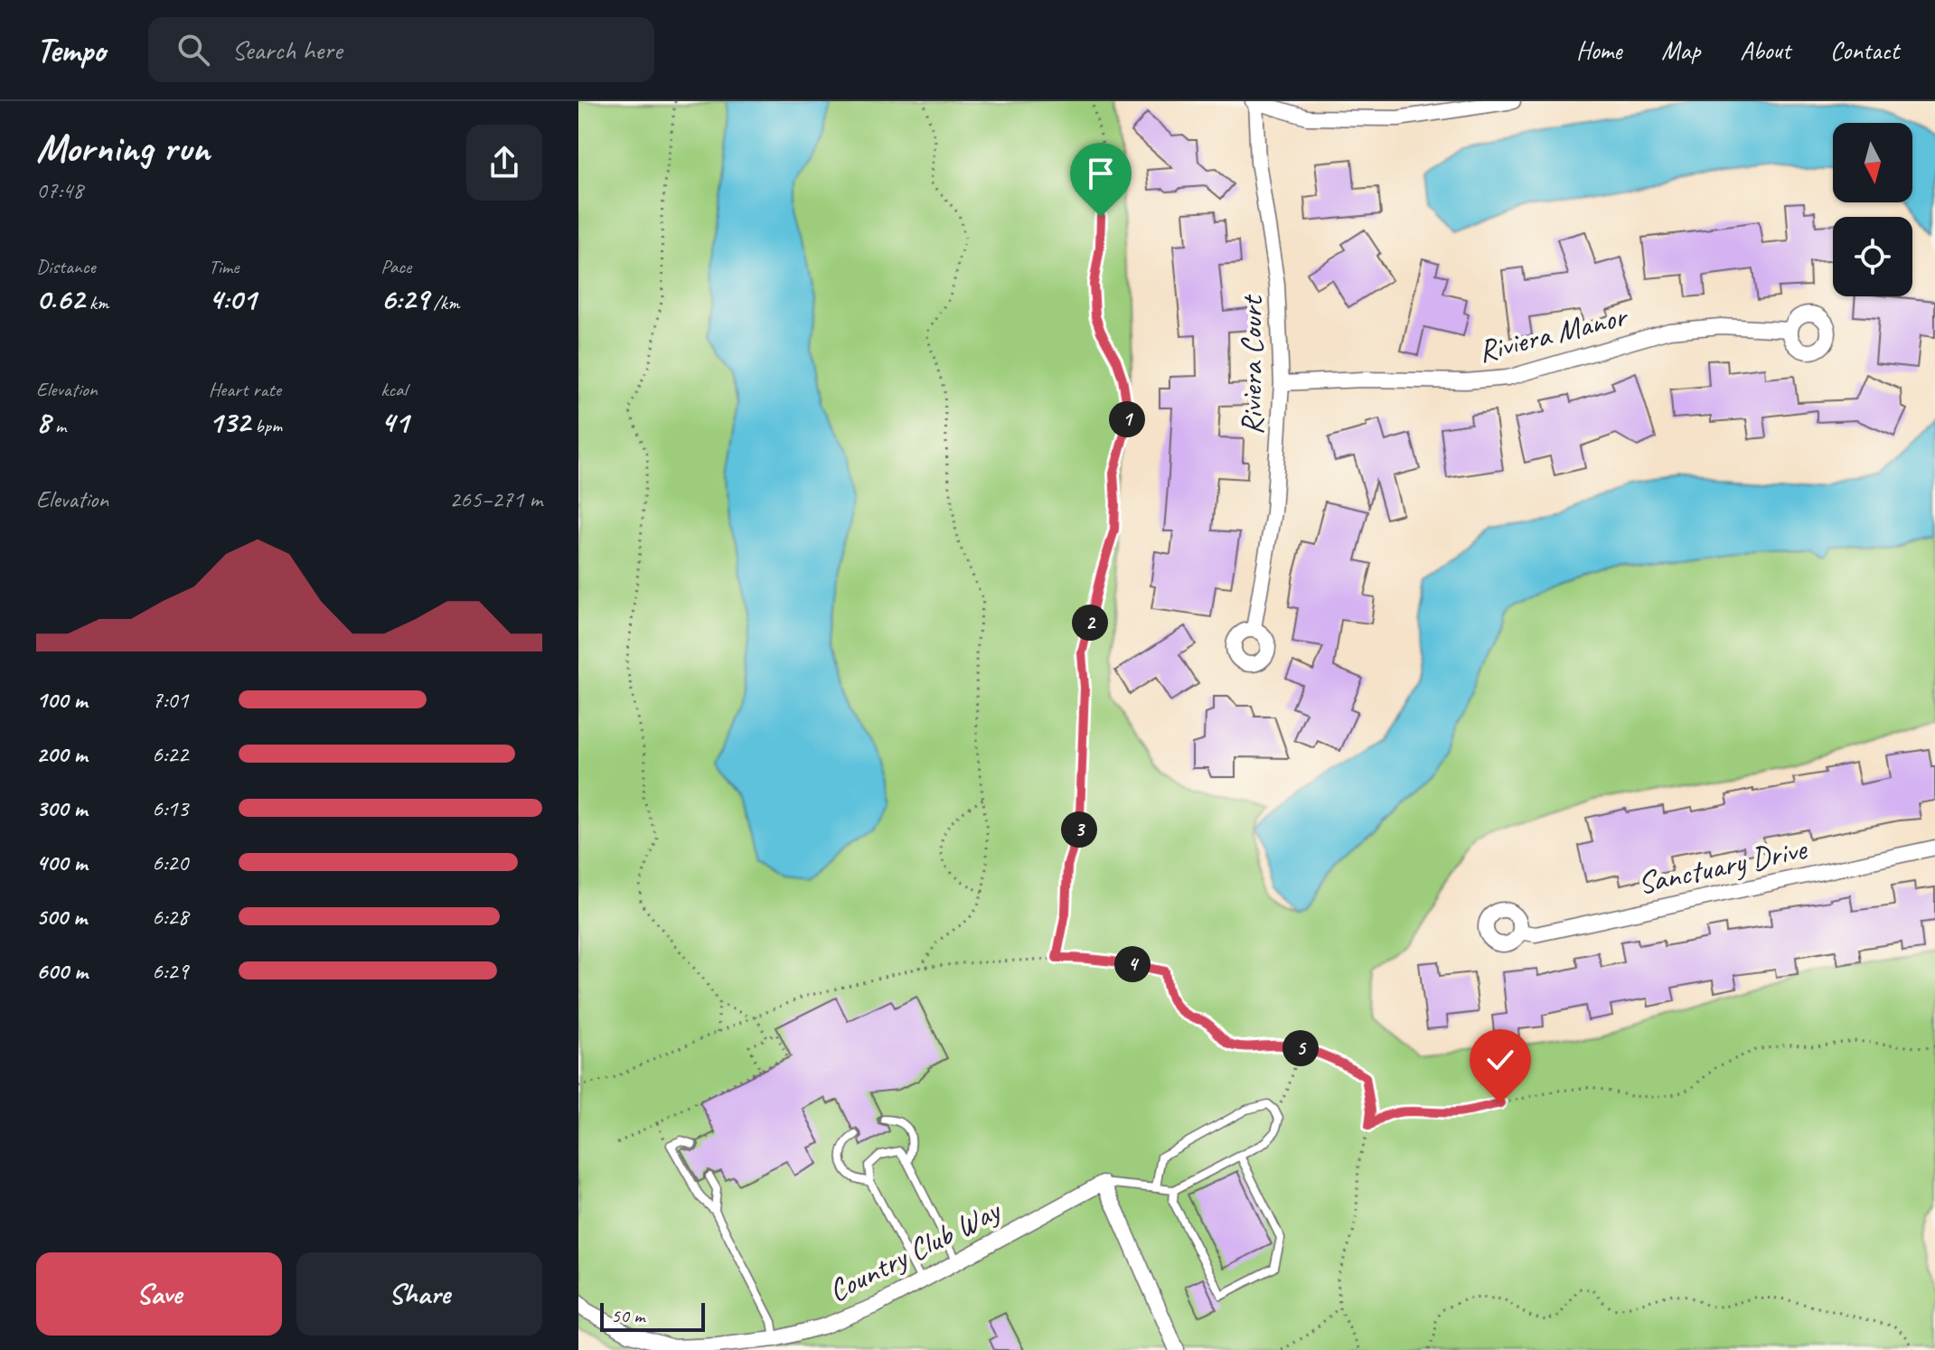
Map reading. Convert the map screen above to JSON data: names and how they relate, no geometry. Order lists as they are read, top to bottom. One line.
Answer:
{"streets":{"street":["Riviera Manor","Riviera Court","Sanctuary Drive","Country Club Way"]},"crossings":[["Riviera Manor","Riviera Court"]],"scale_bar":"50 m","north":"bottom","page":{"header":"Tempo","search":"Search here","nav":["Home","Map","About","Contact"],"heading":["Morning run","07:48"],"stats":[["Distance","0.62 km"],["Time","4:01"],["Pace","6:29 /km"],["Elevation","8 m"],["Heart rate","132 bpm"],["kcal","41"]],"pins":["1","2","3","4","5"],"chart":["Elevation","265–271 m"],"list":[{"name":"100 m","note":"7:01"},{"name":"200 m","note":"6:22"},{"name":"300 m","note":"6:13"},{"name":"400 m","note":"6:20"},{"name":"500 m","note":"6:28"},{"name":"600 m","note":"6:29"}],"buttons":["Save","Share"],"scale":"50 m"}}
